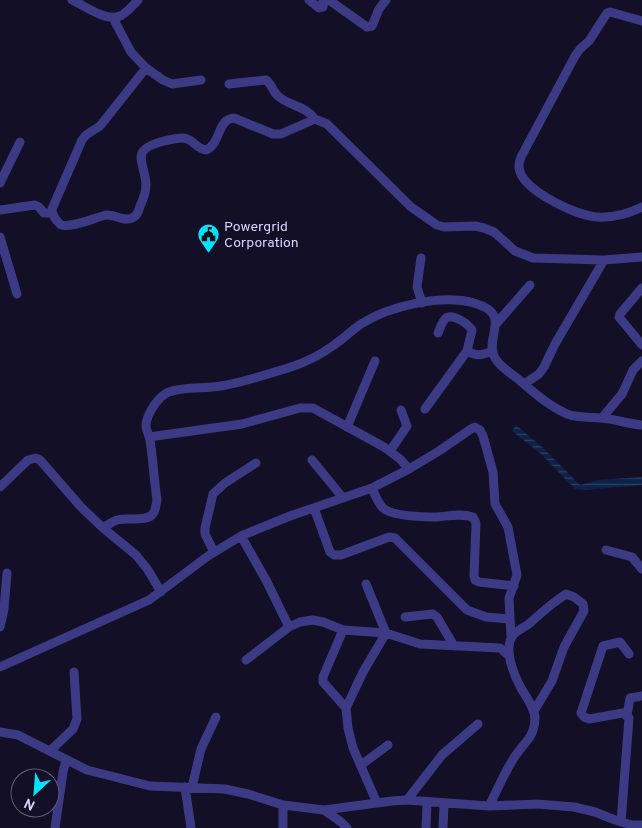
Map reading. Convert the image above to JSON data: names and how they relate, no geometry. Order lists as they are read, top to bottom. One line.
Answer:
{"places":{"public building":["Powergrid Corporation"]},"north":"bottom left"}
